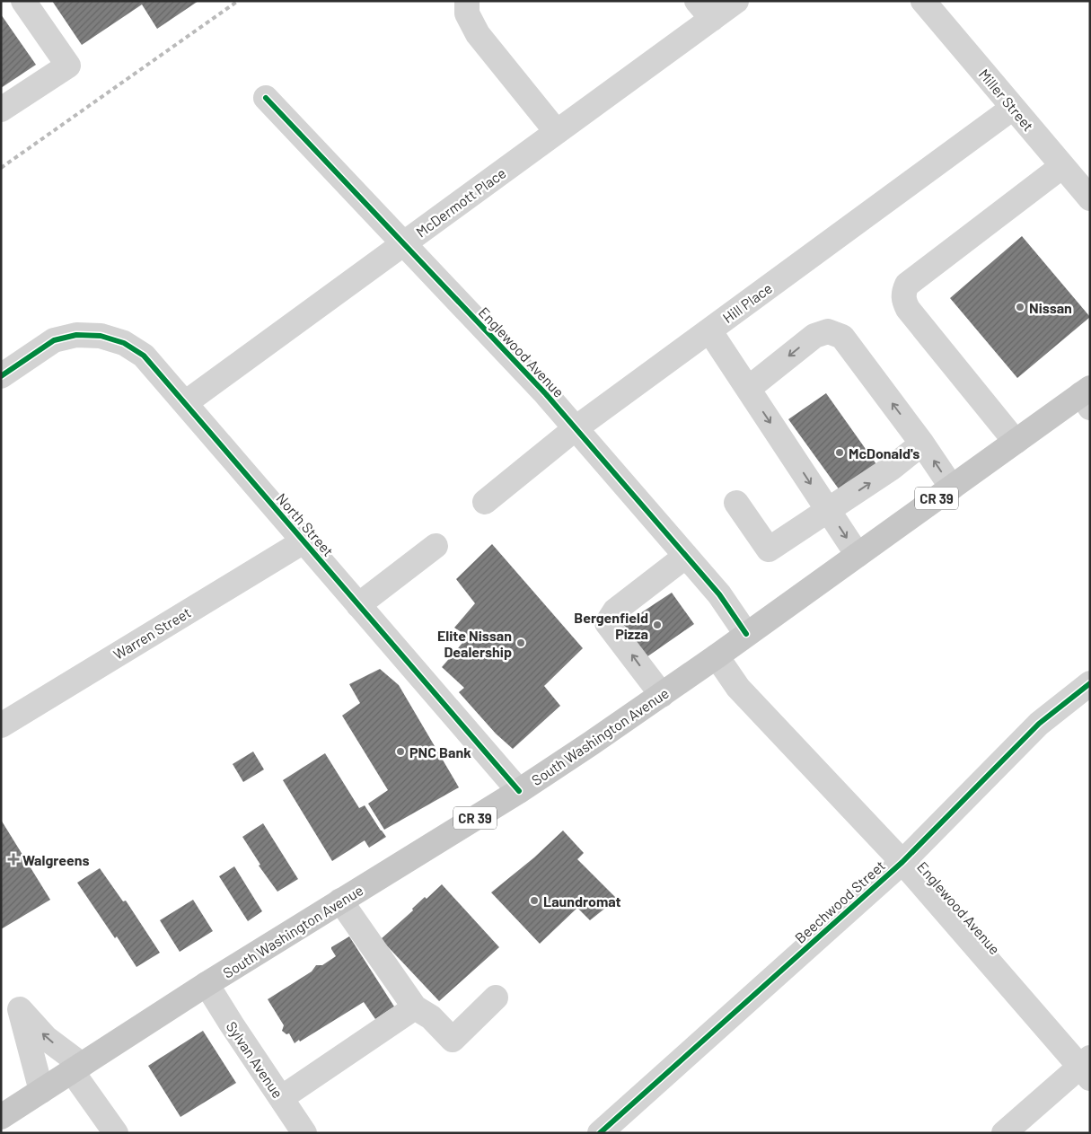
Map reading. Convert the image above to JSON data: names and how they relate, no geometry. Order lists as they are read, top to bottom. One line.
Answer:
{"streets":{"main road":["CR 39","South Washington Avenue"],"street":["Miller Street","McDermott Place","Hill Place","Englewood Avenue","North Street","Warren Street","Beechwood Street","Sylvan Avenue"]},"crossings":[["Miller Street","Hill Place"],["McDermott Place","Englewood Avenue"],["McDermott Place","North Street"],["Hill Place","Englewood Avenue"],["Englewood Avenue","South Washington Avenue"],["Englewood Avenue","Beechwood Street"],["North Street","Warren Street"],["North Street","South Washington Avenue"],["South Washington Avenue","Sylvan Avenue"]],"places":{"other":["Nissan","McDonald's","Bergenfield Pizza","Elite Nissan Dealership","PNC Bank","Laundromat"],"health":["Walgreens"]}}
